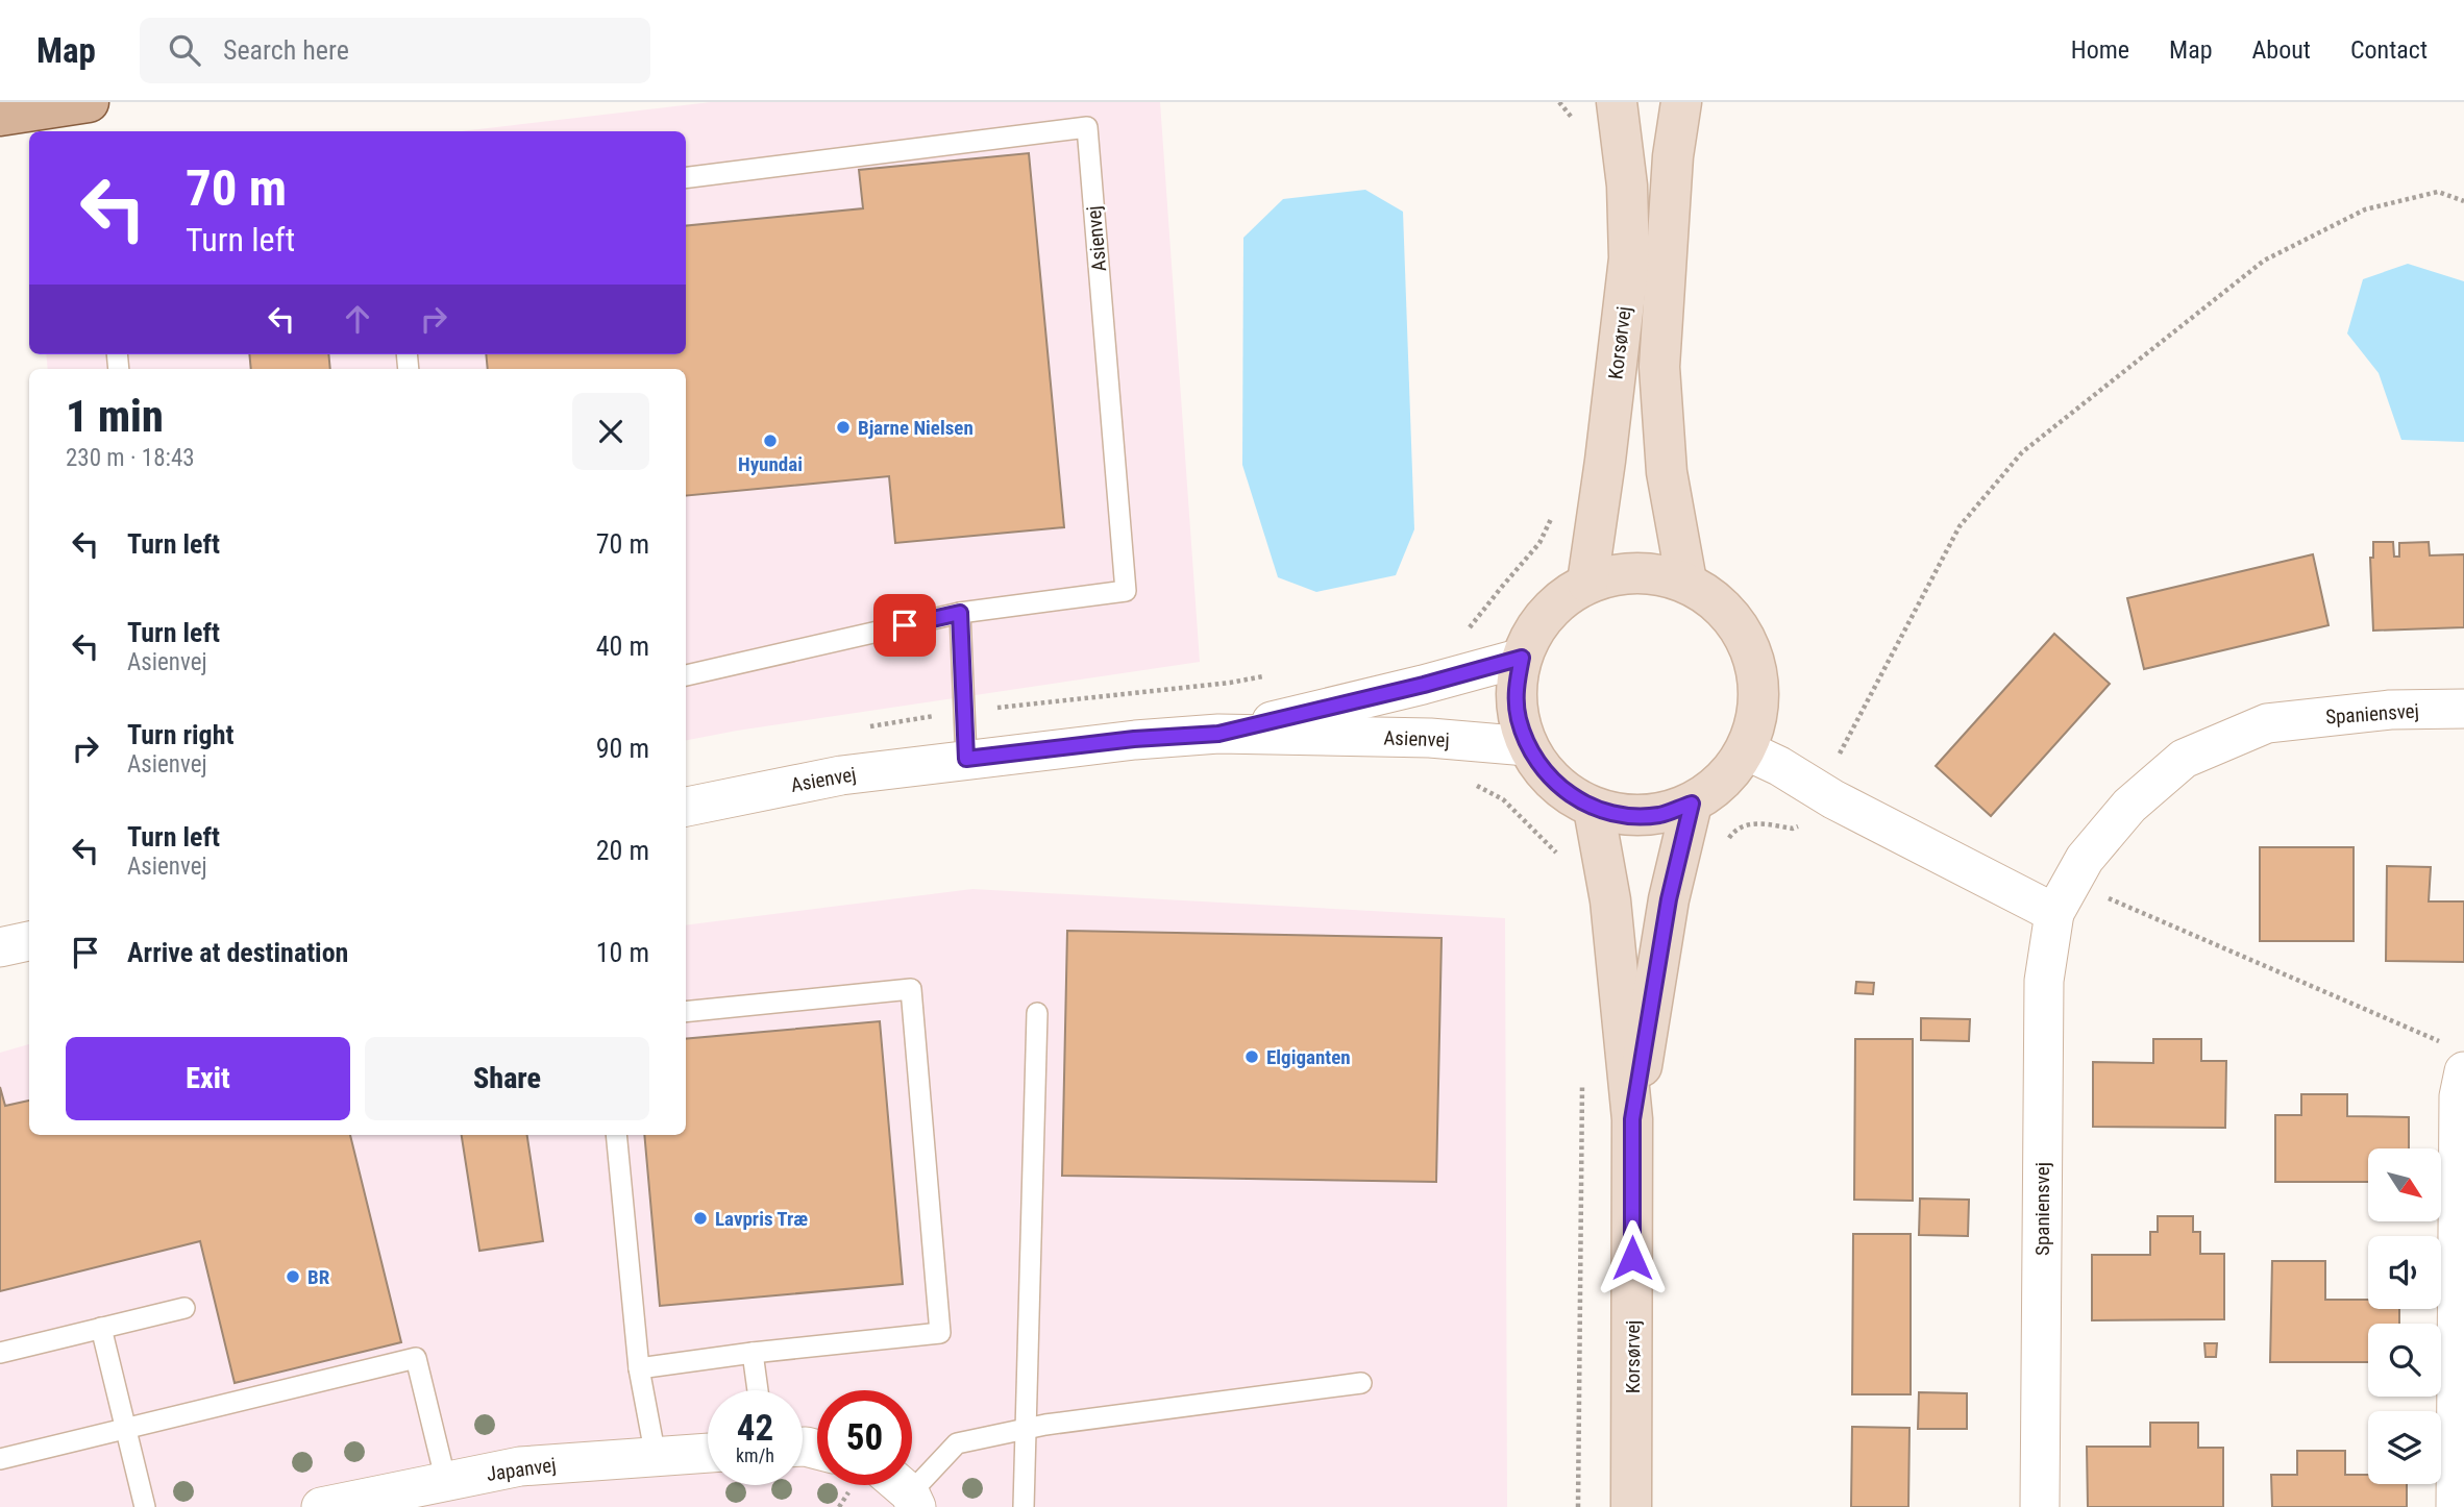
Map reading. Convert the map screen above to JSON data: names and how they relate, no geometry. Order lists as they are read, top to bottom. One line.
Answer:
{"streets":{"main road":["Korsørvej"],"street":["Asienvej","Spaniensvej","Japanvej"]},"crossings":[["Asienvej","Korsørvej"]],"places":["Bjarne Nielsen","Hyundai","Elgiganten","Lavpris Træ","BR"],"north":"bottom right","page":{"header":"Map","search":"Search here","nav":["Home","Map","About","Contact"],"turn":["70 m","Turn left"],"heading":["1 min","230 m · 18:43"],"list":[{"name":"Turn left","value":"70 m"},{"name":"Turn left","note":"Asienvej","value":"40 m"},{"name":"Turn right","note":"Asienvej","value":"90 m"},{"name":"Turn left","note":"Asienvej","value":"20 m"},{"name":"Arrive at destination","value":"10 m"}],"buttons":["Exit","Share"],"speed":"42 km/h","limit":"50"}}
